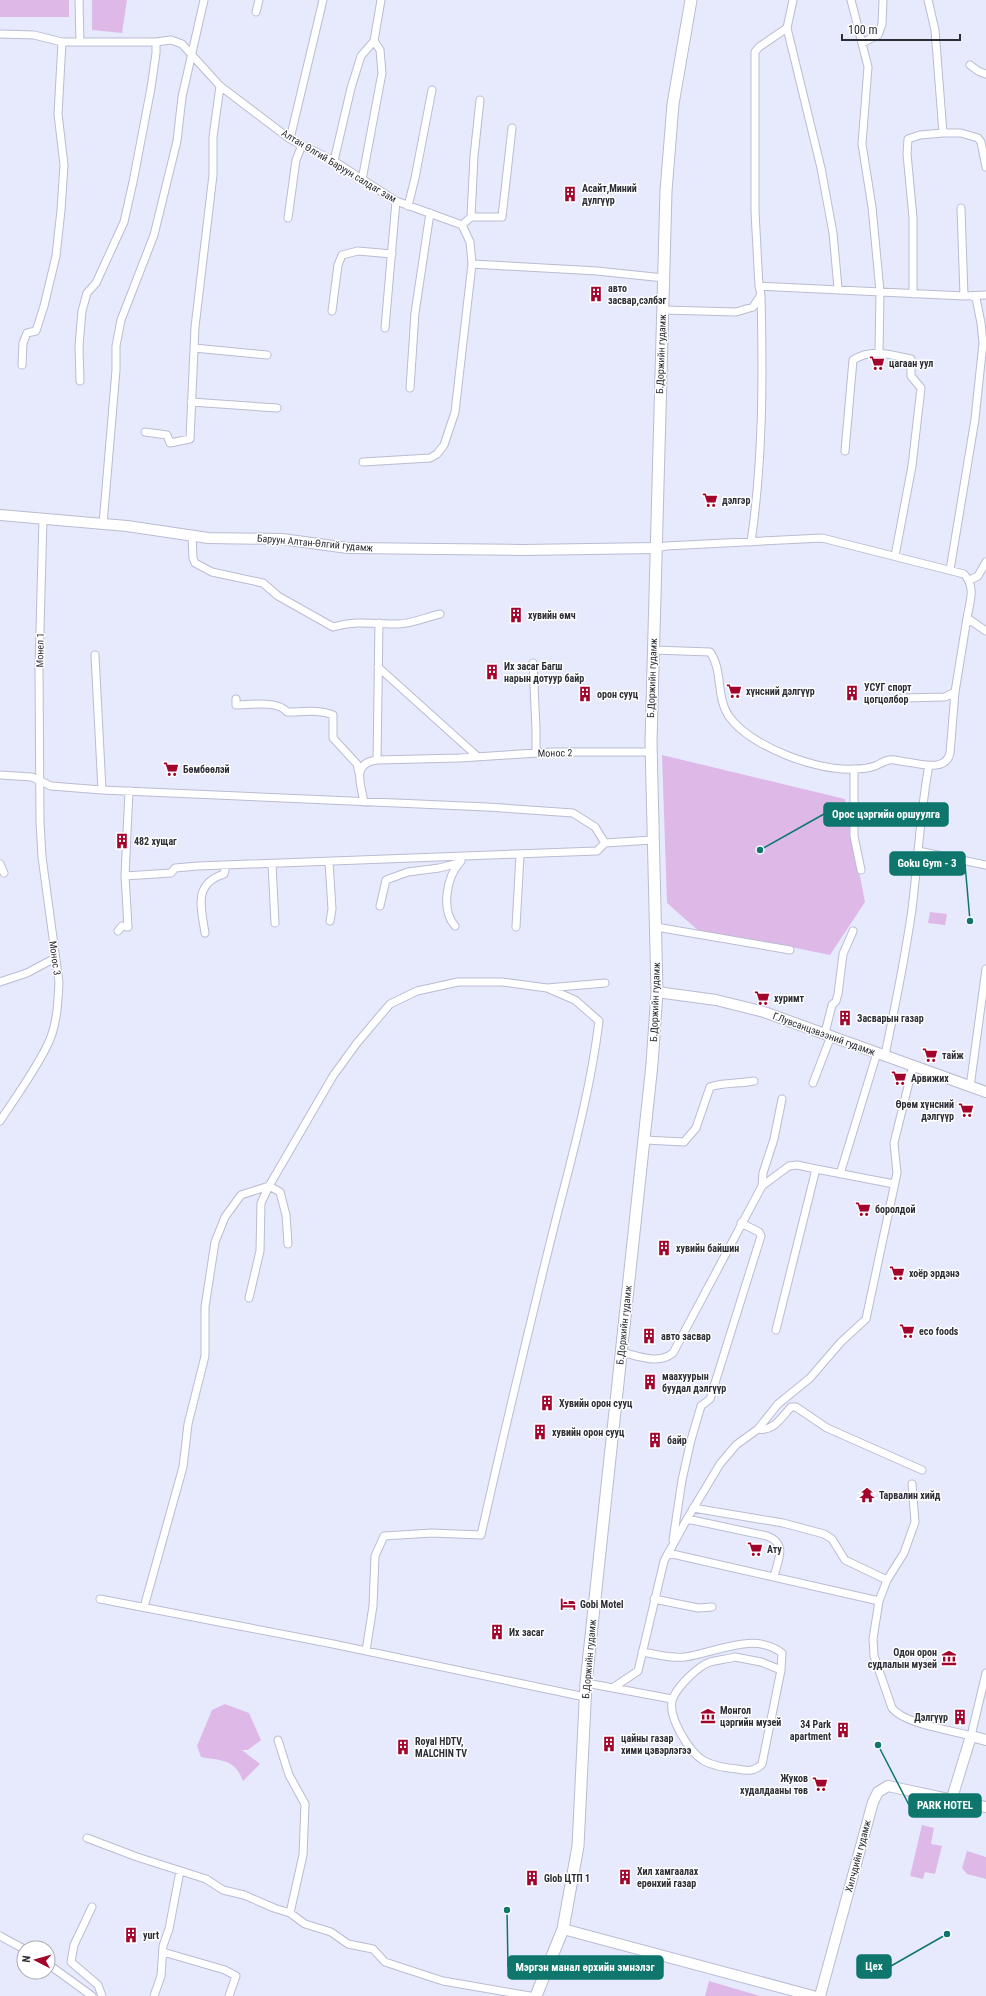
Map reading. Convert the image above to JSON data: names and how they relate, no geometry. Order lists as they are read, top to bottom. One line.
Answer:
{"streets":{"main road":["Б.Доржийн гудамж"],"street":["Алтан Өлгий Баруун салдаг зам","Баруун Алтан-Өлгий гудамж","Монел 1","Монос 2","Монос 3","Г.Лувсанцэвээний гудамж","Хилчдийн гудамж"]},"crossings":[["Б.Доржийн гудамж","Баруун Алтан-Өлгий гудамж"],["Б.Доржийн гудамж","Монос 2"],["Б.Доржийн гудамж","Г.Лувсанцэвээний гудамж"],["Баруун Алтан-Өлгий гудамж","Монел 1"],["Монел 1","Монос 3"]],"places":{"building":["Асайт,Миний дулгүүр","авто засвар,сэлбэг","хувийн өмч","Их засаг Багш нарын дотуур байр","УСУГ спорт цогцолбор","орон сууц","482 хущаг","Засварын газар","хувийн байшин","авто засвар","маахуурын буудал дэлгүүр","Хувийн орон сууц","хувийн орон сууц","байр","Их засаг","Дэлгүүр","34 Park apartment","цайны газар хими цэвэрлэгээ","Royal HDTV, MALCHIN TV","Хил хамгаалах ерөнхий газар","Glob ЦТП 1","yurt"],"supermarket":["цагаан уул","дэлгэр","хүнсний дэлгүүр","Бөмбөөлэй","хуримт","тайж","Арвижих","Өрөм хүнсний дэлгүүр","боролдой","хоёр эрдэнэ","eco foods","Ату","Жуков худалдааны төв"],"other":["Орос цэргийн оршуулга","Goku Gym - 3","PARK HOTEL","Мэргэн манал өрхийн эмнэлэг","Цех"],"temple":["Тарвалин хийд"],"hotel":["Gobi Motel"],"museum":["Одон орон судлалын музей","Монгол цэргийн музей"]},"scale_bar":"100 m","north":"left"}
